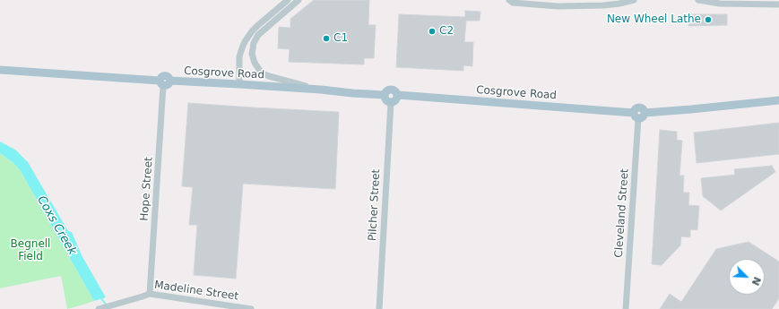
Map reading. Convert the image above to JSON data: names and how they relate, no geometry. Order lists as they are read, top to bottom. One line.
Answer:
{"streets":{"main road":["Cosgrove Road"],"street":["Hope Street","Pilcher Street","Cleveland Street","Madeline Street"]},"crossings":[["Cosgrove Road","Hope Street"],["Cosgrove Road","Pilcher Street"],["Cosgrove Road","Cleveland Street"],["Hope Street","Madeline Street"]],"water":["Coxs Creek"],"parks":["Begnell Field"],"places":["New Wheel Lathe","C2","C1"],"north":"bottom right"}
